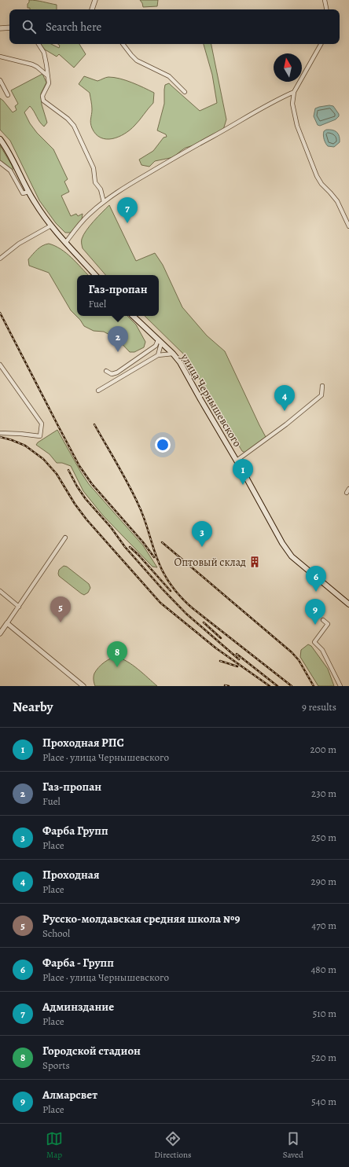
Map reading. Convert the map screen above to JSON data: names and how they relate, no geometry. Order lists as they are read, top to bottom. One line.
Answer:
{"streets":{"main road":["улица Чернышевского"]},"places":{"building":["Оптовый склад"]},"north":"top","page":{"search":"Search here","pins":["7","2","4","1","3","6","5","9","8"],"popup":["Газ-пропан","Fuel"],"heading":["Nearby","9 results"],"list":[{"mark":"1","name":"Проходная РПС","note":"Place · улица Чернышевского","value":"200 m"},{"mark":"2","name":"Газ-пропан","note":"Fuel","value":"230 m"},{"mark":"3","name":"Фарба Групп","note":"Place","value":"250 m"},{"mark":"4","name":"Проходная","note":"Place","value":"290 m"},{"mark":"5","name":"Русско-молдавская средняя школа №9","note":"School","value":"470 m"},{"mark":"6","name":"Фарба - Групп","note":"Place · улица Чернышевского","value":"480 m"},{"mark":"7","name":"Админздание","note":"Place","value":"510 m"},{"mark":"8","name":"Городской стадион","note":"Sports","value":"520 m"},{"mark":"9","name":"Алмарсвет","note":"Place","value":"540 m"}],"nav":["Map","Directions","Saved"]}}
